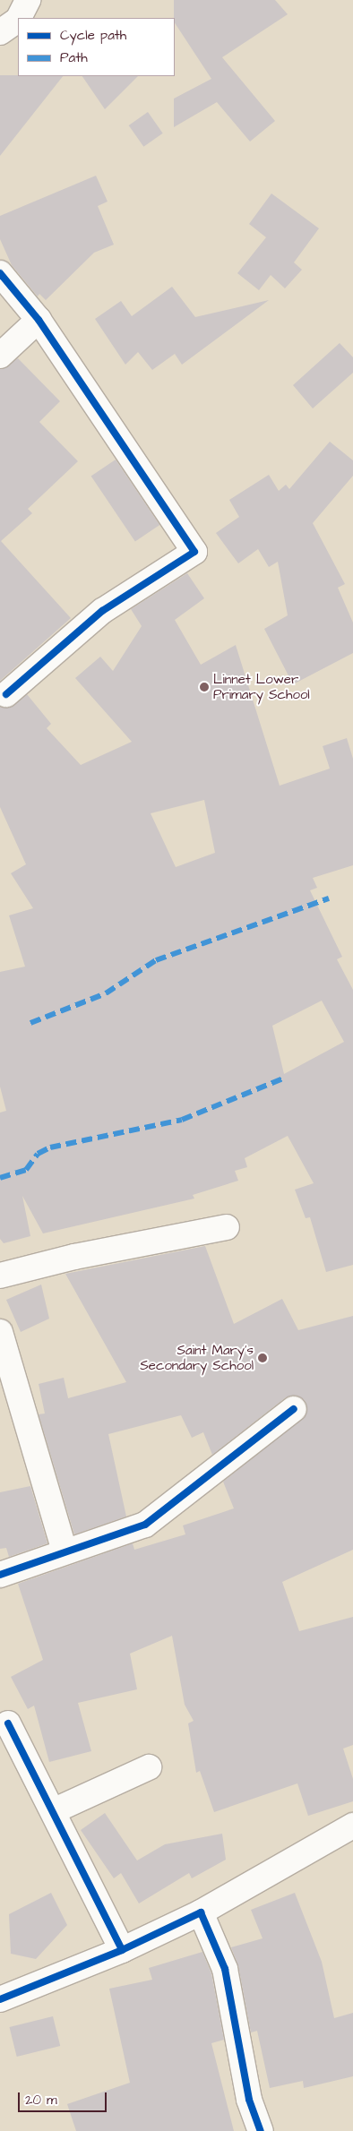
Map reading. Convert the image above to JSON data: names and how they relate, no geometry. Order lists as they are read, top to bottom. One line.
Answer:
{"places":["Linnet Lower Primary School","Saint Mary's Secondary School"],"legend":["Cycle path","Path"],"scale_bar":"20 m"}
